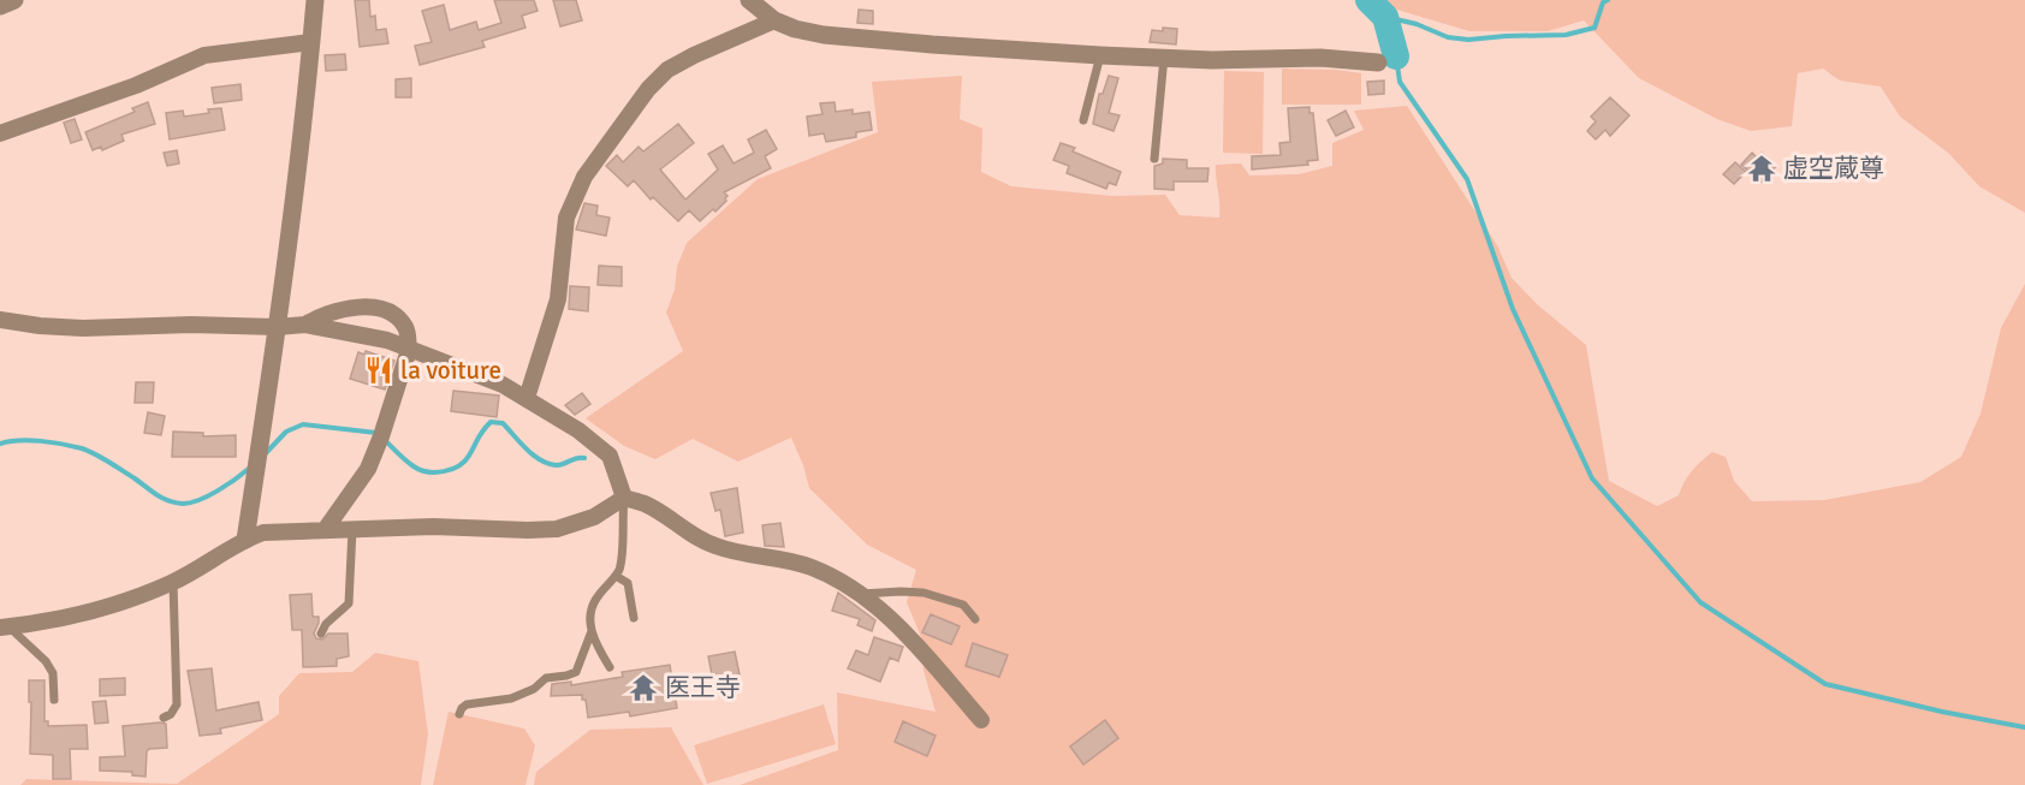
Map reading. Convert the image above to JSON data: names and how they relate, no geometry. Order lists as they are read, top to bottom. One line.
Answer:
{"places":{"temple":["虚空蔵尊","医王寺"],"restaurant":["la voiture"]}}
